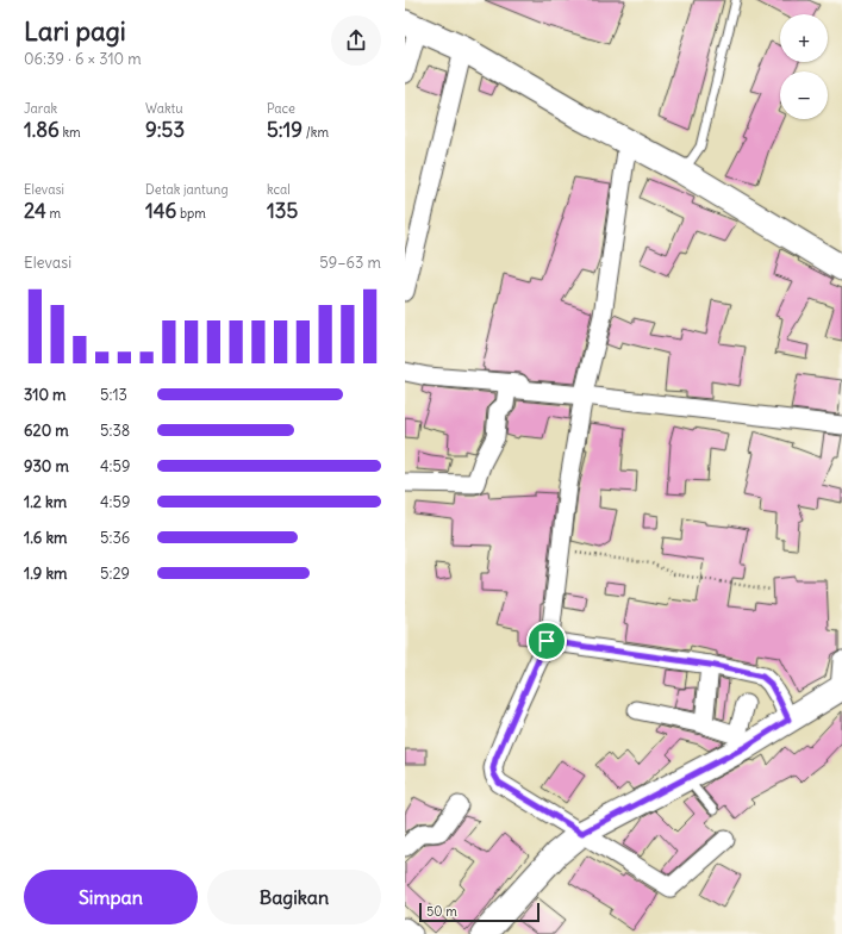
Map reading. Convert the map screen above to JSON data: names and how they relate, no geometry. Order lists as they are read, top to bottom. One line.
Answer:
{"scale_bar":"50 m","page":{"heading":["Lari pagi","06:39 · 6 × 310 m"],"map_buttons":["+","−"],"stats":[["Jarak","1.86 km"],["Waktu","9:53"],["Pace","5:19 /km"],["Elevasi","24 m"],["Detak jantung","146 bpm"],["kcal","135"]],"chart":["Elevasi","59–63 m"],"list":[{"name":"310 m","note":"5:13"},{"name":"620 m","note":"5:38"},{"name":"930 m","note":"4:59"},{"name":"1.2 km","note":"4:59"},{"name":"1.6 km","note":"5:36"},{"name":"1.9 km","note":"5:29"}],"buttons":["Simpan","Bagikan"],"scale":"50 m"}}
